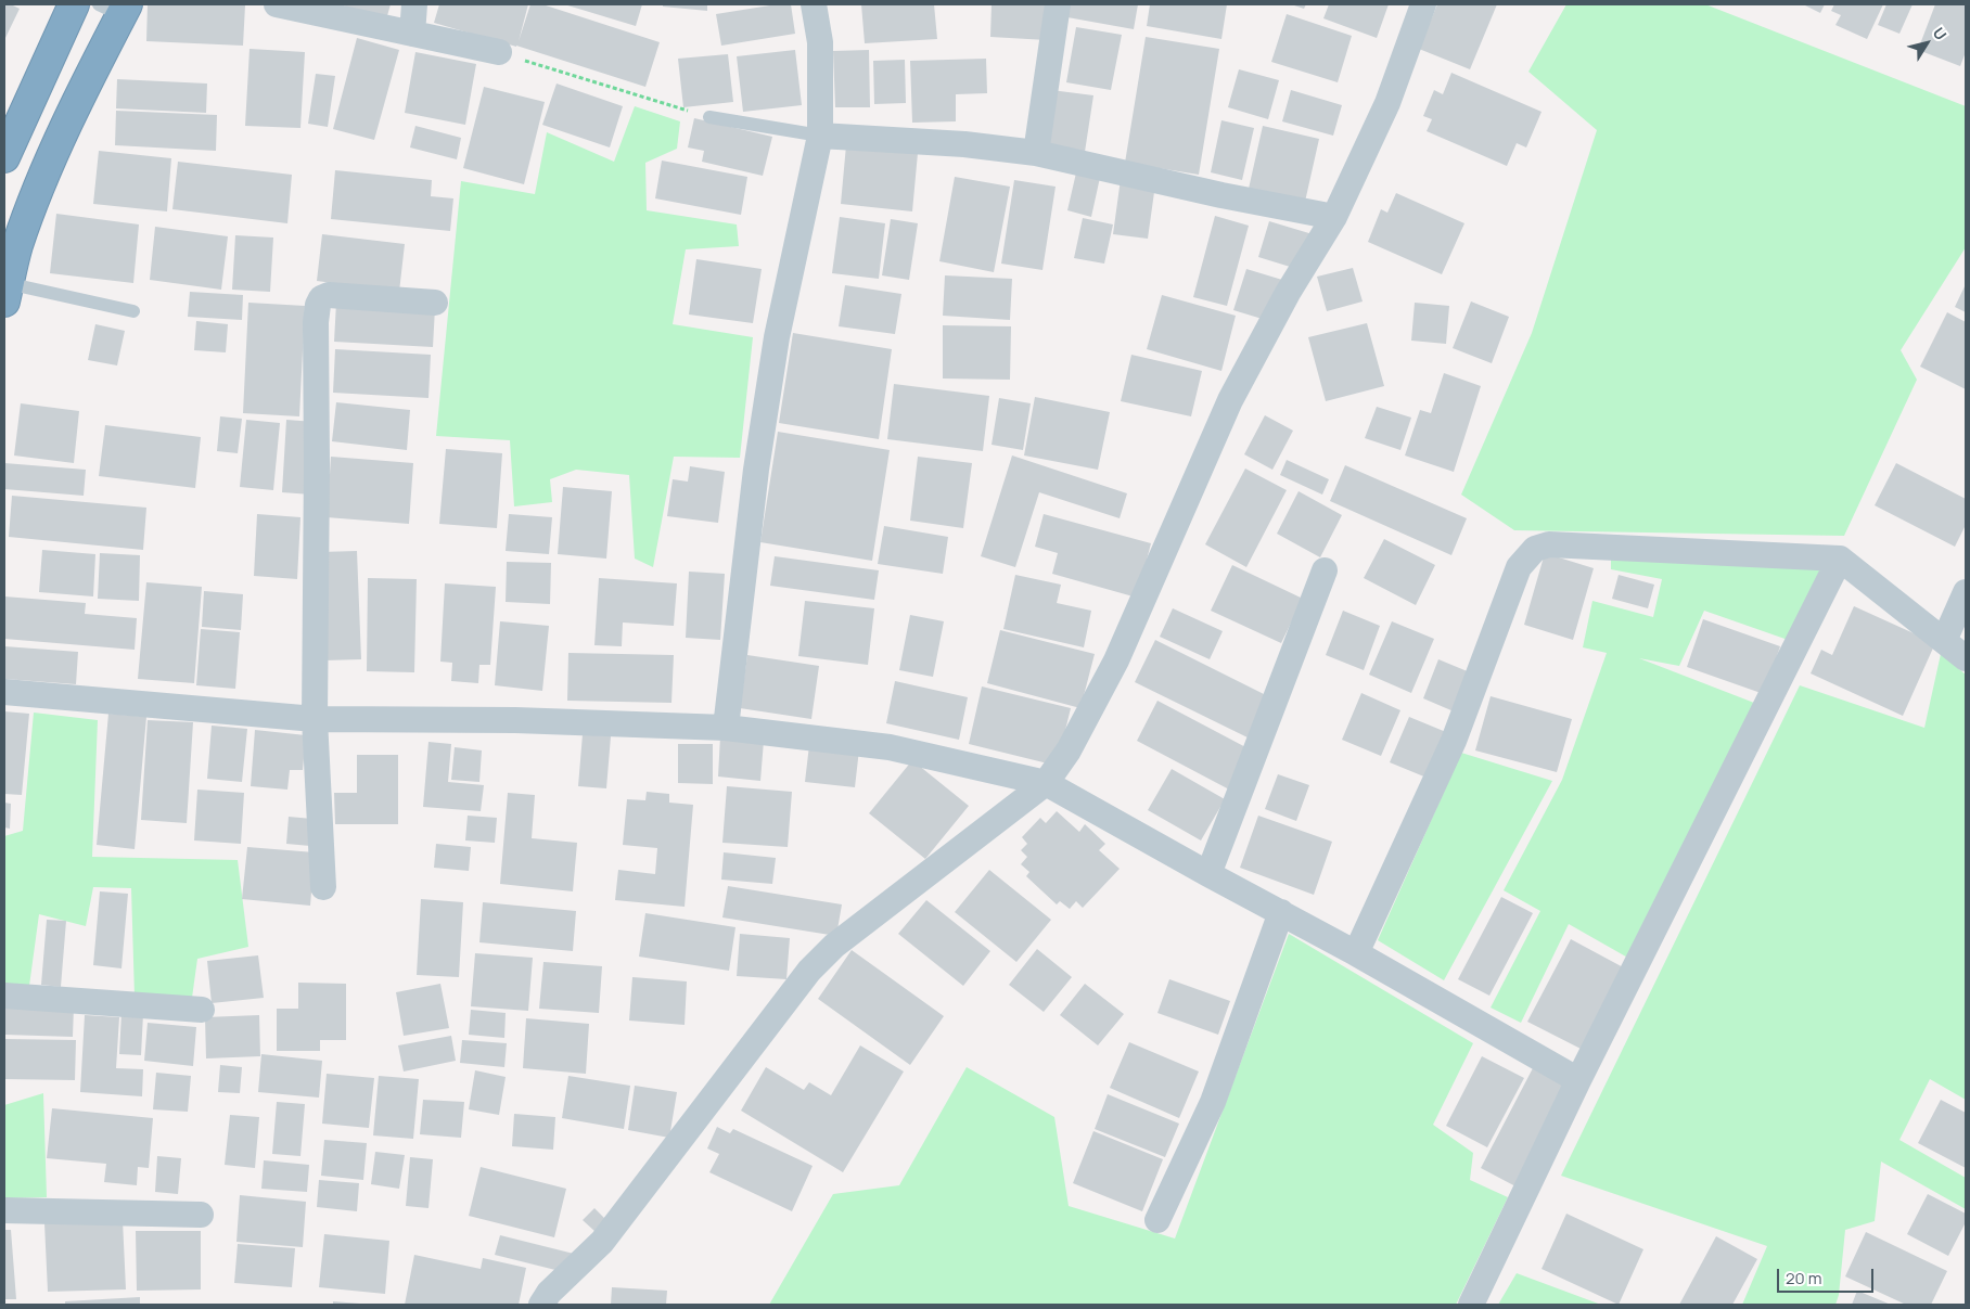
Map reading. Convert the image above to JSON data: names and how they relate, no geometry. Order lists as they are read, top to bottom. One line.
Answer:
{"scale_bar":"20 m","north":"top right"}
